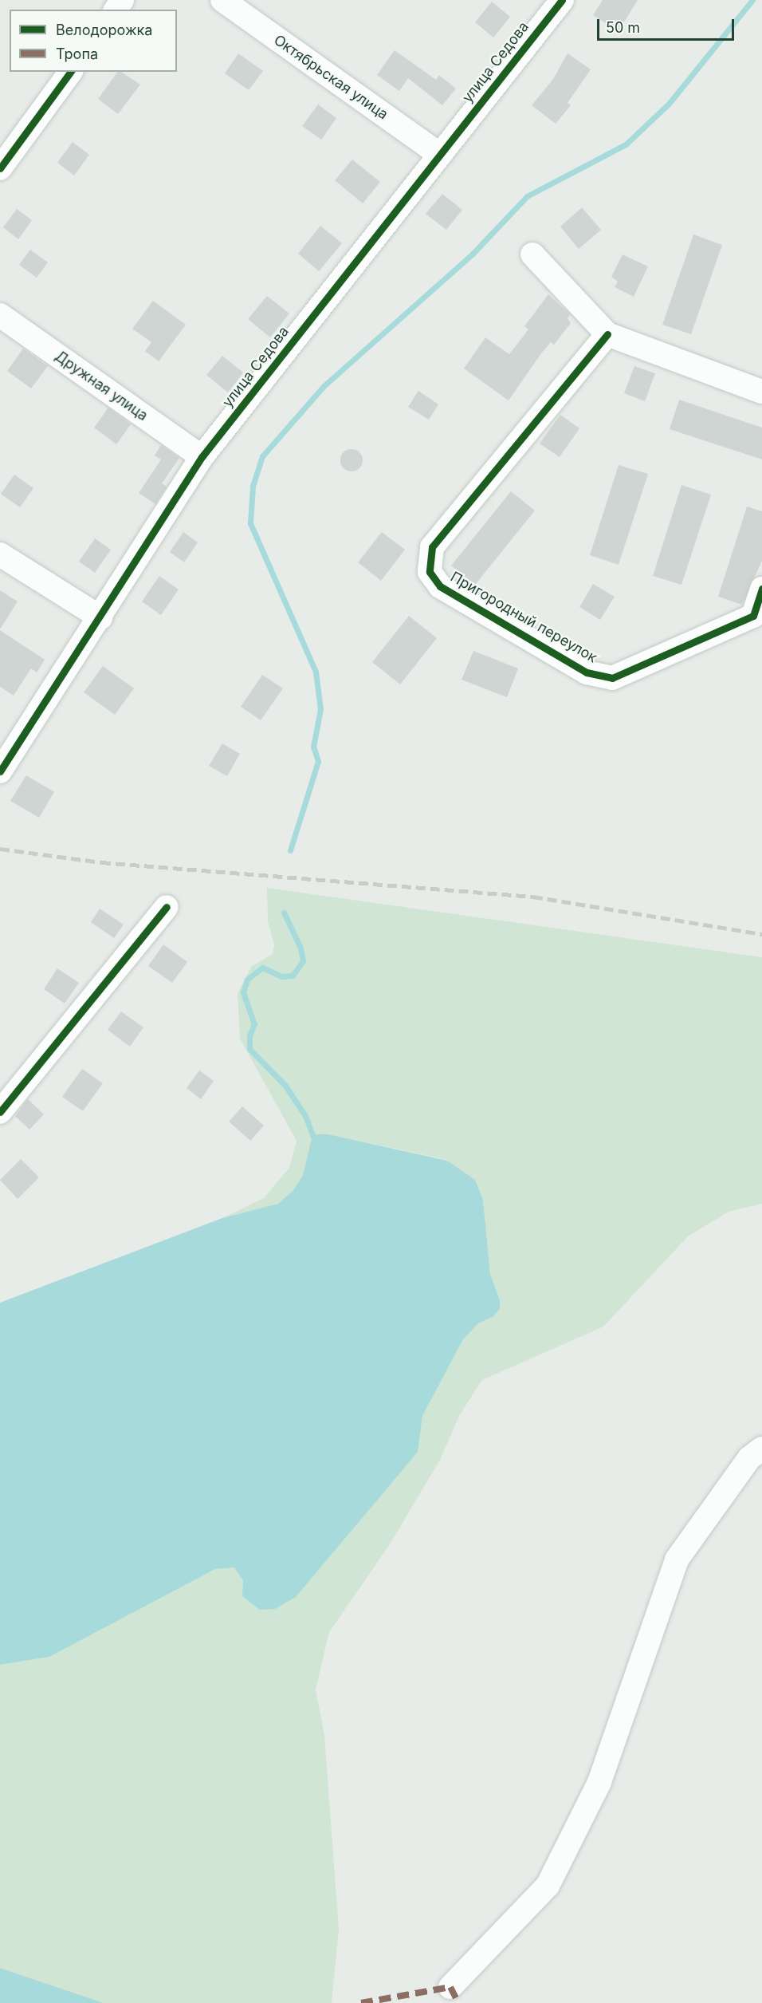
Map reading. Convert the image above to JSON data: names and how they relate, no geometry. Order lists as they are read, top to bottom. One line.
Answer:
{"streets":{"street":["улица Седова","Октябрьская улица","Дружная улица","Пригородный переулок"]},"crossings":[["улица Седова","Октябрьская улица"],["улица Седова","Дружная улица"]],"legend":["Велодорожка","Тропа"],"scale_bar":"50 m"}
